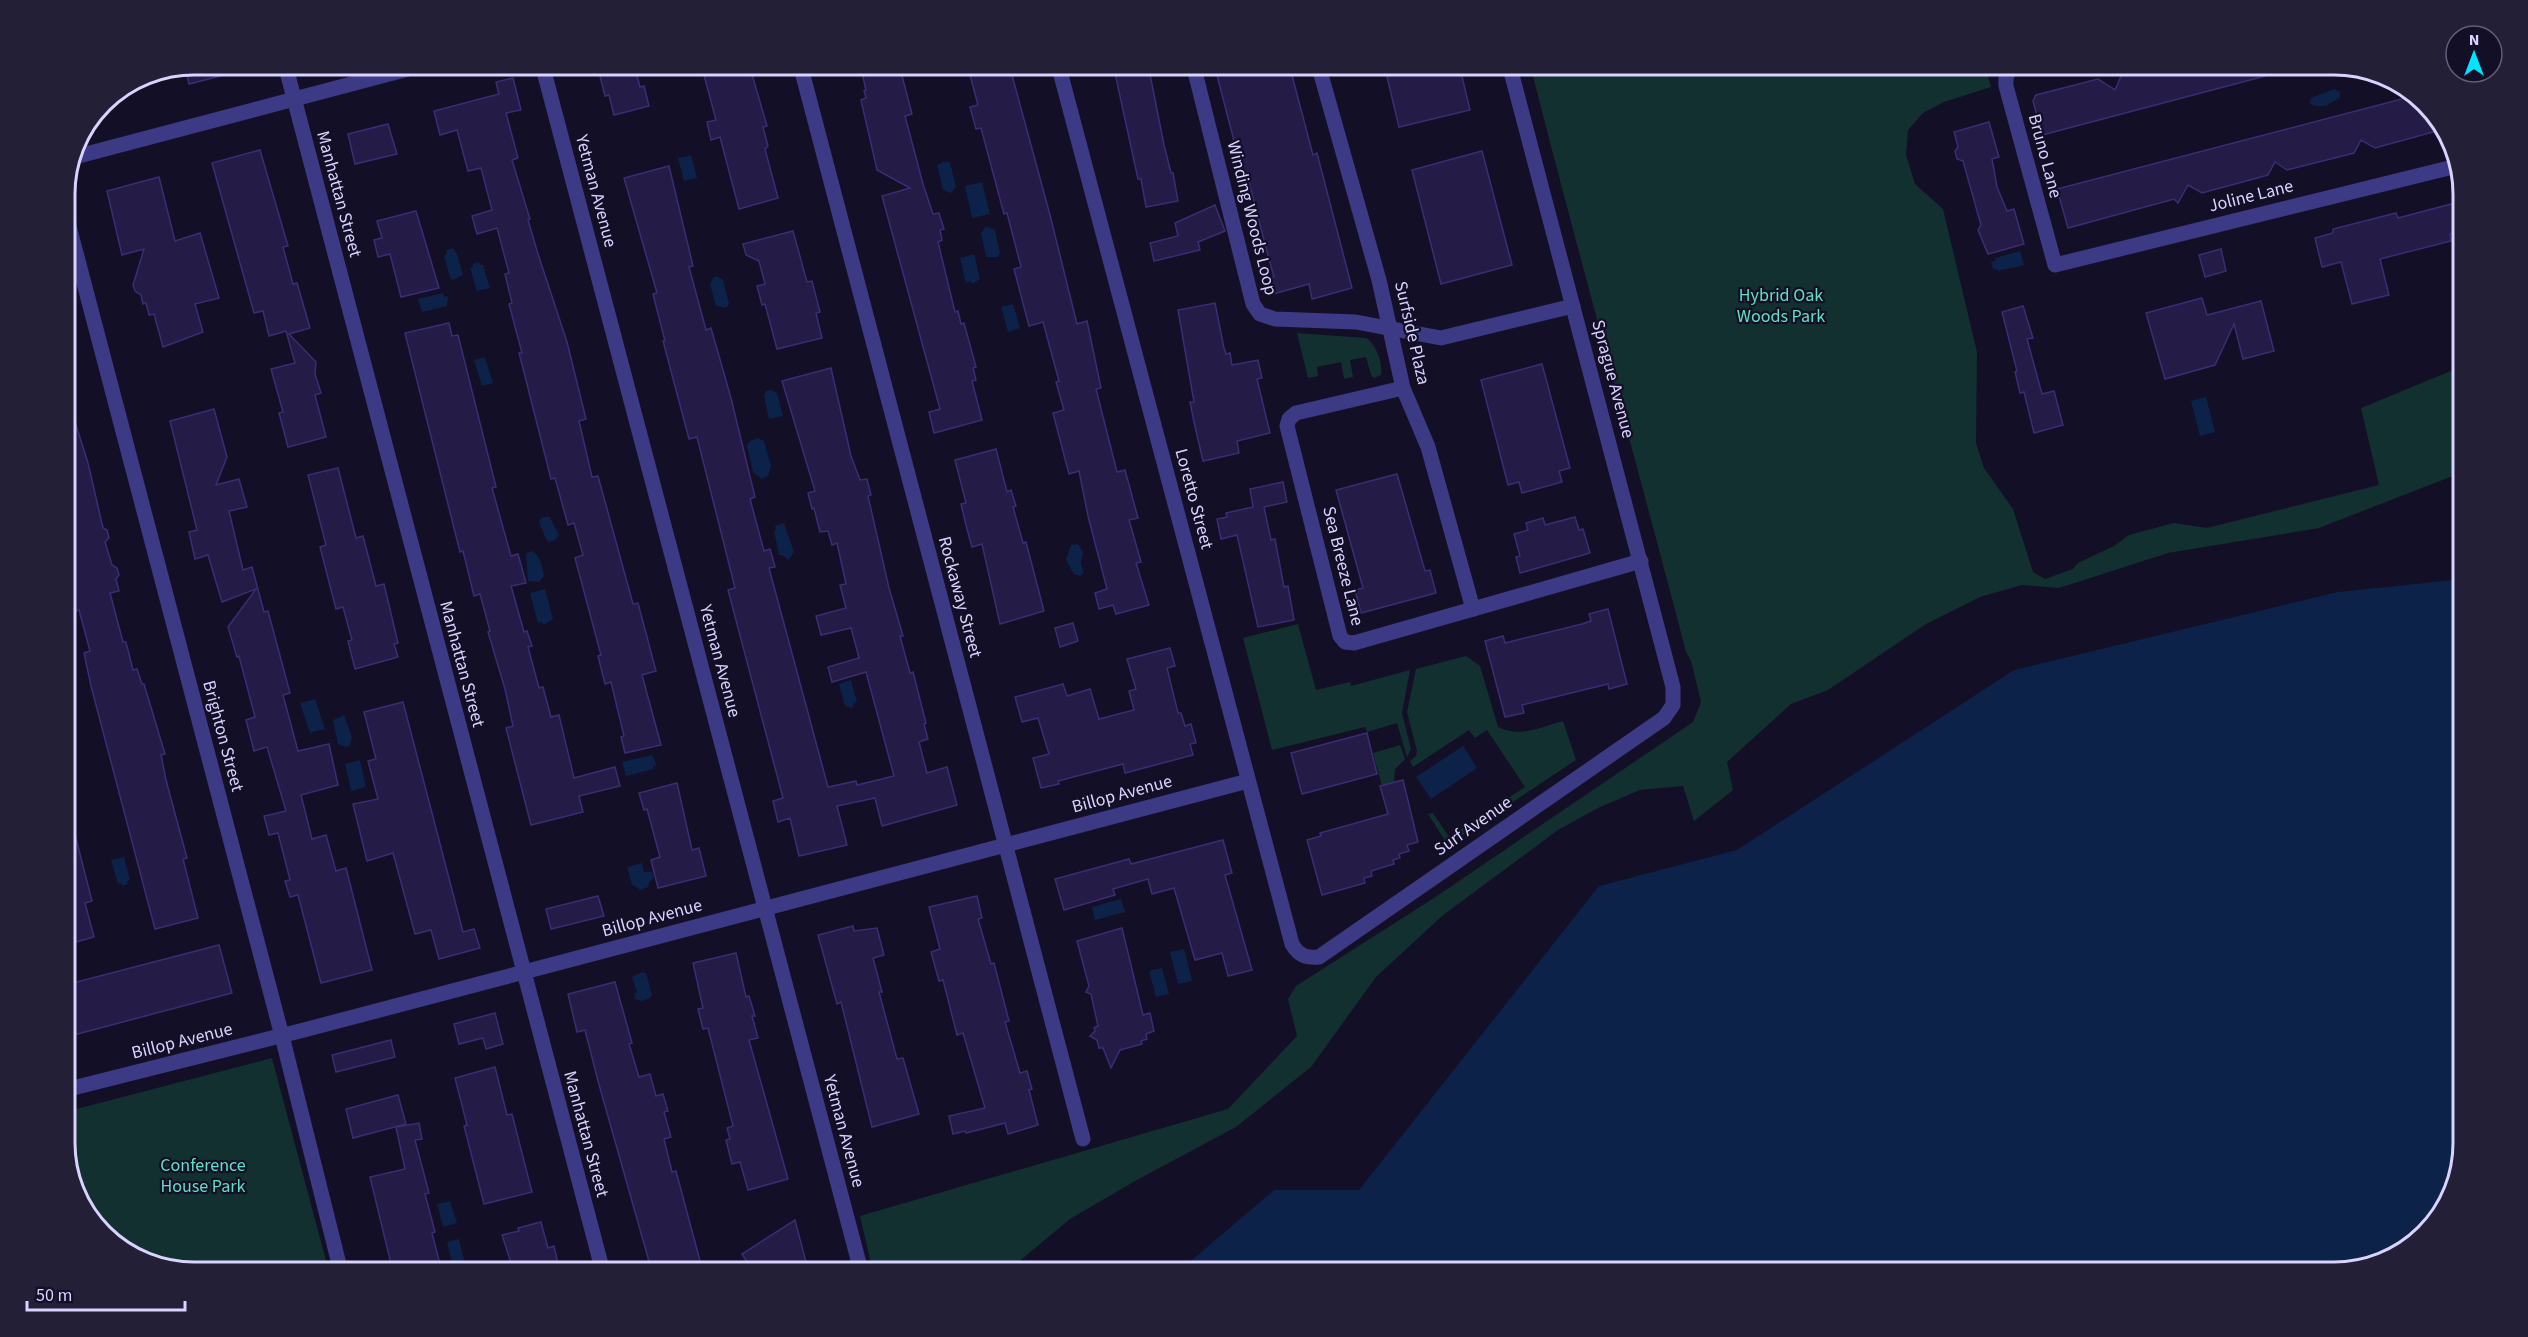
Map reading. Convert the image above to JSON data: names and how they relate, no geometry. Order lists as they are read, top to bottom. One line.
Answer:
{"streets":{"street":["Bruno Lane","Yetman Avenue","Manhattan Street","Joline Lane","Winding Woods Loop","Surfside Plaza","Sprague Avenue","Loretto Street","Sea Breeze Lane","Rockaway Street","Brighton Street","Billop Avenue","Surf Avenue"]},"crossings":[["Bruno Lane","Joline Lane"],["Yetman Avenue","Billop Avenue"],["Manhattan Street","Billop Avenue"],["Winding Woods Loop","Surfside Plaza"],["Winding Woods Loop","Sprague Avenue"],["Surfside Plaza","Sea Breeze Lane"],["Sprague Avenue","Sea Breeze Lane"],["Sprague Avenue","Surf Avenue"],["Loretto Street","Billop Avenue"],["Loretto Street","Surf Avenue"],["Rockaway Street","Billop Avenue"],["Brighton Street","Billop Avenue"]],"parks":["Hybrid Oak Woods Park","Conference House Park"],"scale_bar":"50 m","north":"top"}
